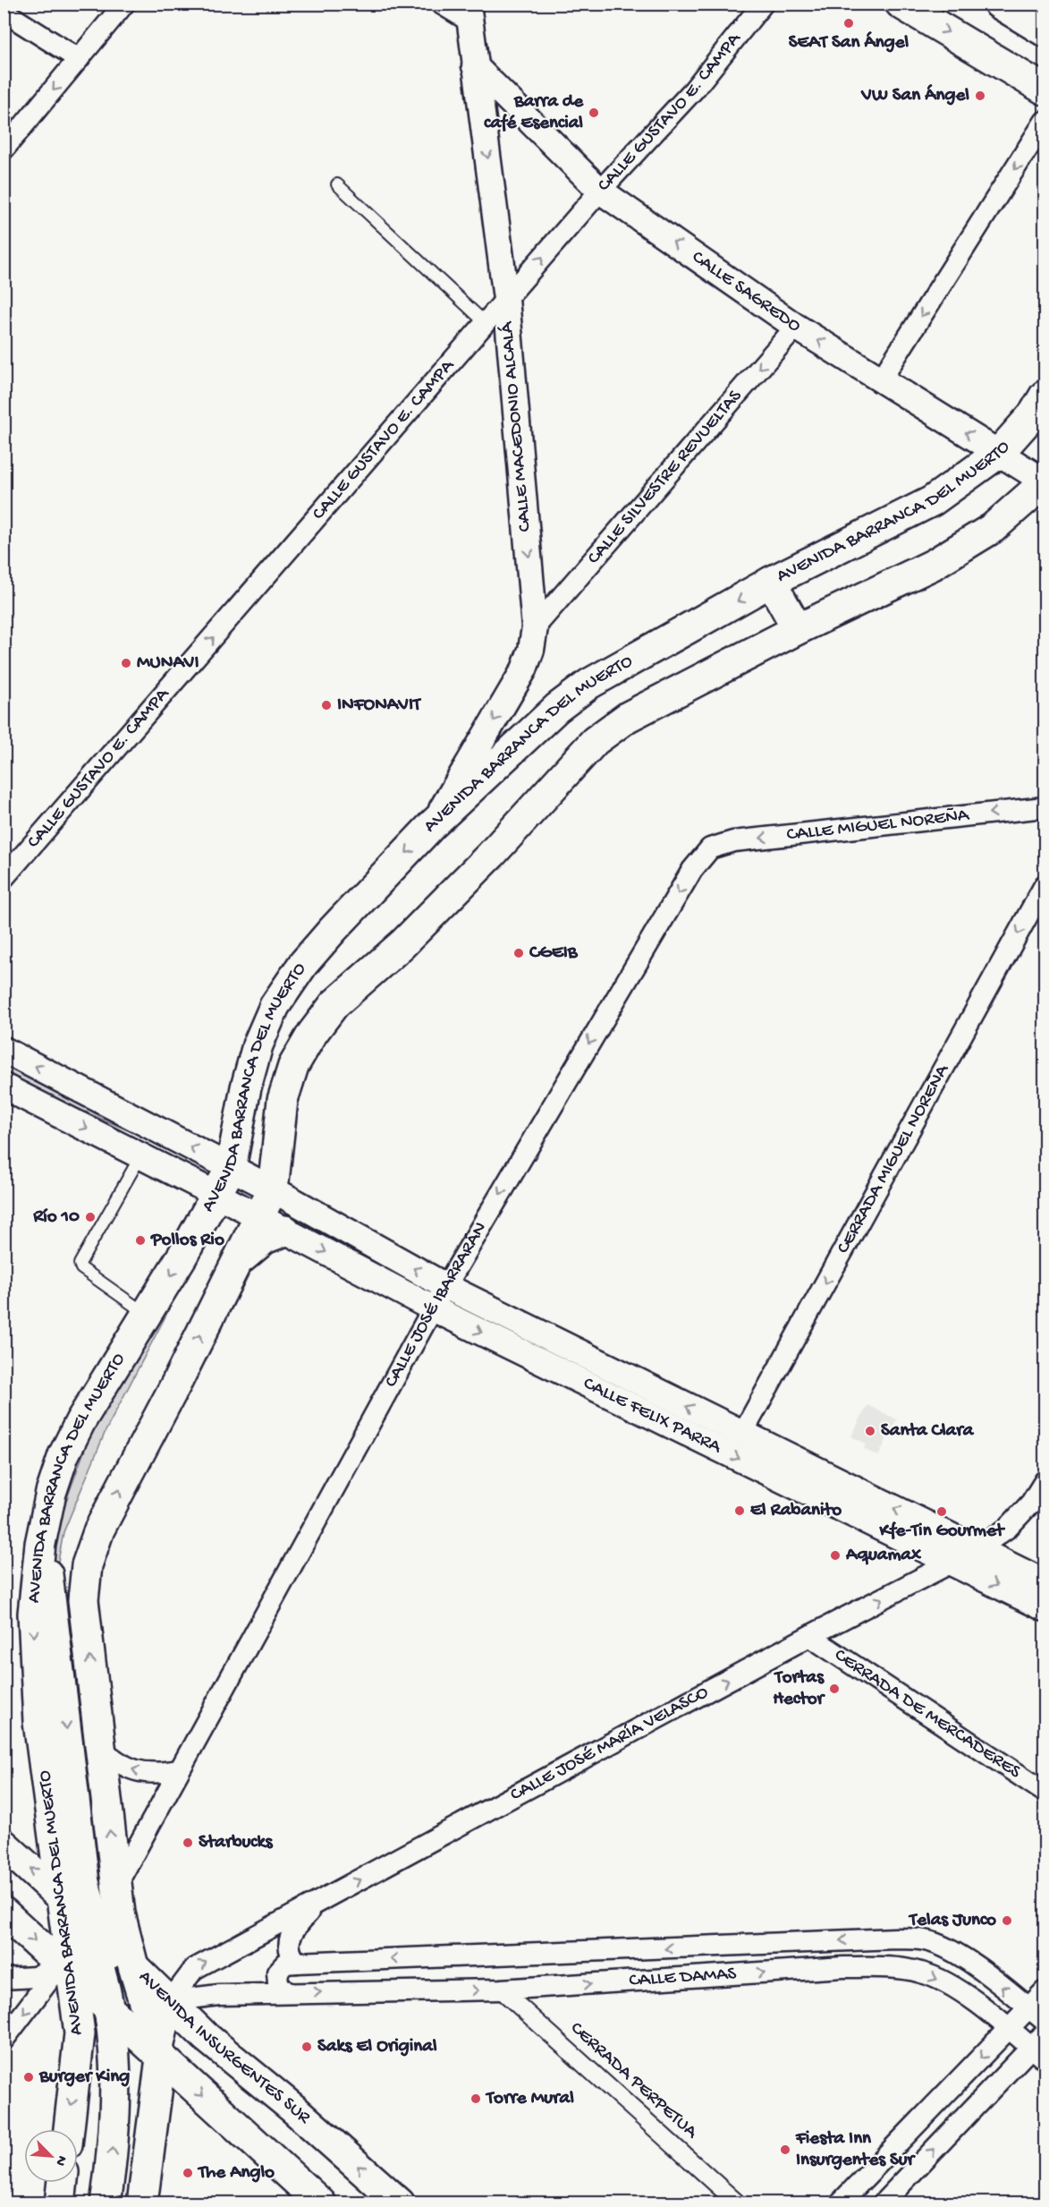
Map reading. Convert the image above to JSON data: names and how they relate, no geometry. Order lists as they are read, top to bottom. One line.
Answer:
{"streets":{"main road":["AVENIDA BARRANCA DEL MUERTO","AVENIDA INSURGENTES SUR"],"street":["CALLE GUSTAVO E. CAMPA","CALLE SAGREDO","CALLE MACEDONIO ALCALÁ","CALLE SILVESTRE REVUELTAS","CALLE MIGUEL NOREÑA","CERRADA MIGUEL NOREÑA","CALLE JOSÉ IBARRARÁN","CALLE FELIX PARRA","CERRADA DE MERCADERES","CALLE JOSÉ MARÍA VELASCO","CALLE DAMAS","CERRADA PERPETUA"]},"crossings":[["CALLE GUSTAVO E. CAMPA","CALLE SAGREDO"],["CALLE GUSTAVO E. CAMPA","CALLE MACEDONIO ALCALÁ"],["CALLE SAGREDO","CALLE MACEDONIO ALCALÁ"],["CALLE SAGREDO","CALLE SILVESTRE REVUELTAS"],["CALLE SAGREDO","AVENIDA BARRANCA DEL MUERTO"],["CALLE MACEDONIO ALCALÁ","CALLE SILVESTRE REVUELTAS"],["CALLE MACEDONIO ALCALÁ","AVENIDA BARRANCA DEL MUERTO"],["AVENIDA BARRANCA DEL MUERTO","CALLE JOSÉ IBARRARÁN"],["AVENIDA BARRANCA DEL MUERTO","CALLE FELIX PARRA"],["AVENIDA BARRANCA DEL MUERTO","AVENIDA INSURGENTES SUR"],["CALLE MIGUEL NOREÑA","CALLE JOSÉ IBARRARÁN"],["CERRADA MIGUEL NOREÑA","CALLE FELIX PARRA"],["CALLE JOSÉ IBARRARÁN","CALLE FELIX PARRA"],["CALLE FELIX PARRA","CALLE JOSÉ MARÍA VELASCO"],["CERRADA DE MERCADERES","CALLE JOSÉ MARÍA VELASCO"],["CALLE JOSÉ MARÍA VELASCO","CALLE DAMAS"],["CALLE JOSÉ MARÍA VELASCO","AVENIDA INSURGENTES SUR"],["CALLE DAMAS","AVENIDA INSURGENTES SUR"],["CALLE DAMAS","CERRADA PERPETUA"]],"one_way":["CALLE GUSTAVO E. CAMPA","CALLE SAGREDO","CALLE MACEDONIO ALCALÁ","CALLE SILVESTRE REVUELTAS","CALLE MIGUEL NOREÑA","CERRADA MIGUEL NOREÑA","CALLE JOSÉ IBARRARÁN","CALLE JOSÉ MARÍA VELASCO"],"places":["SEAT San Ángel","VW San Ángel","Barra de café Esencial","MUNAVI","INFONAVIT","CGEIB","Río 10","Pollos Rio","Santa Clara","El Rabanito","Kfe-Tin Gourmet","Aquamax","Tortas Hector","Starbucks","Telas Junco","Saks El Original","Burger King","Torre Mural","Fiesta Inn Insurgentes Sur","The Anglo"],"north":"bottom right"}
